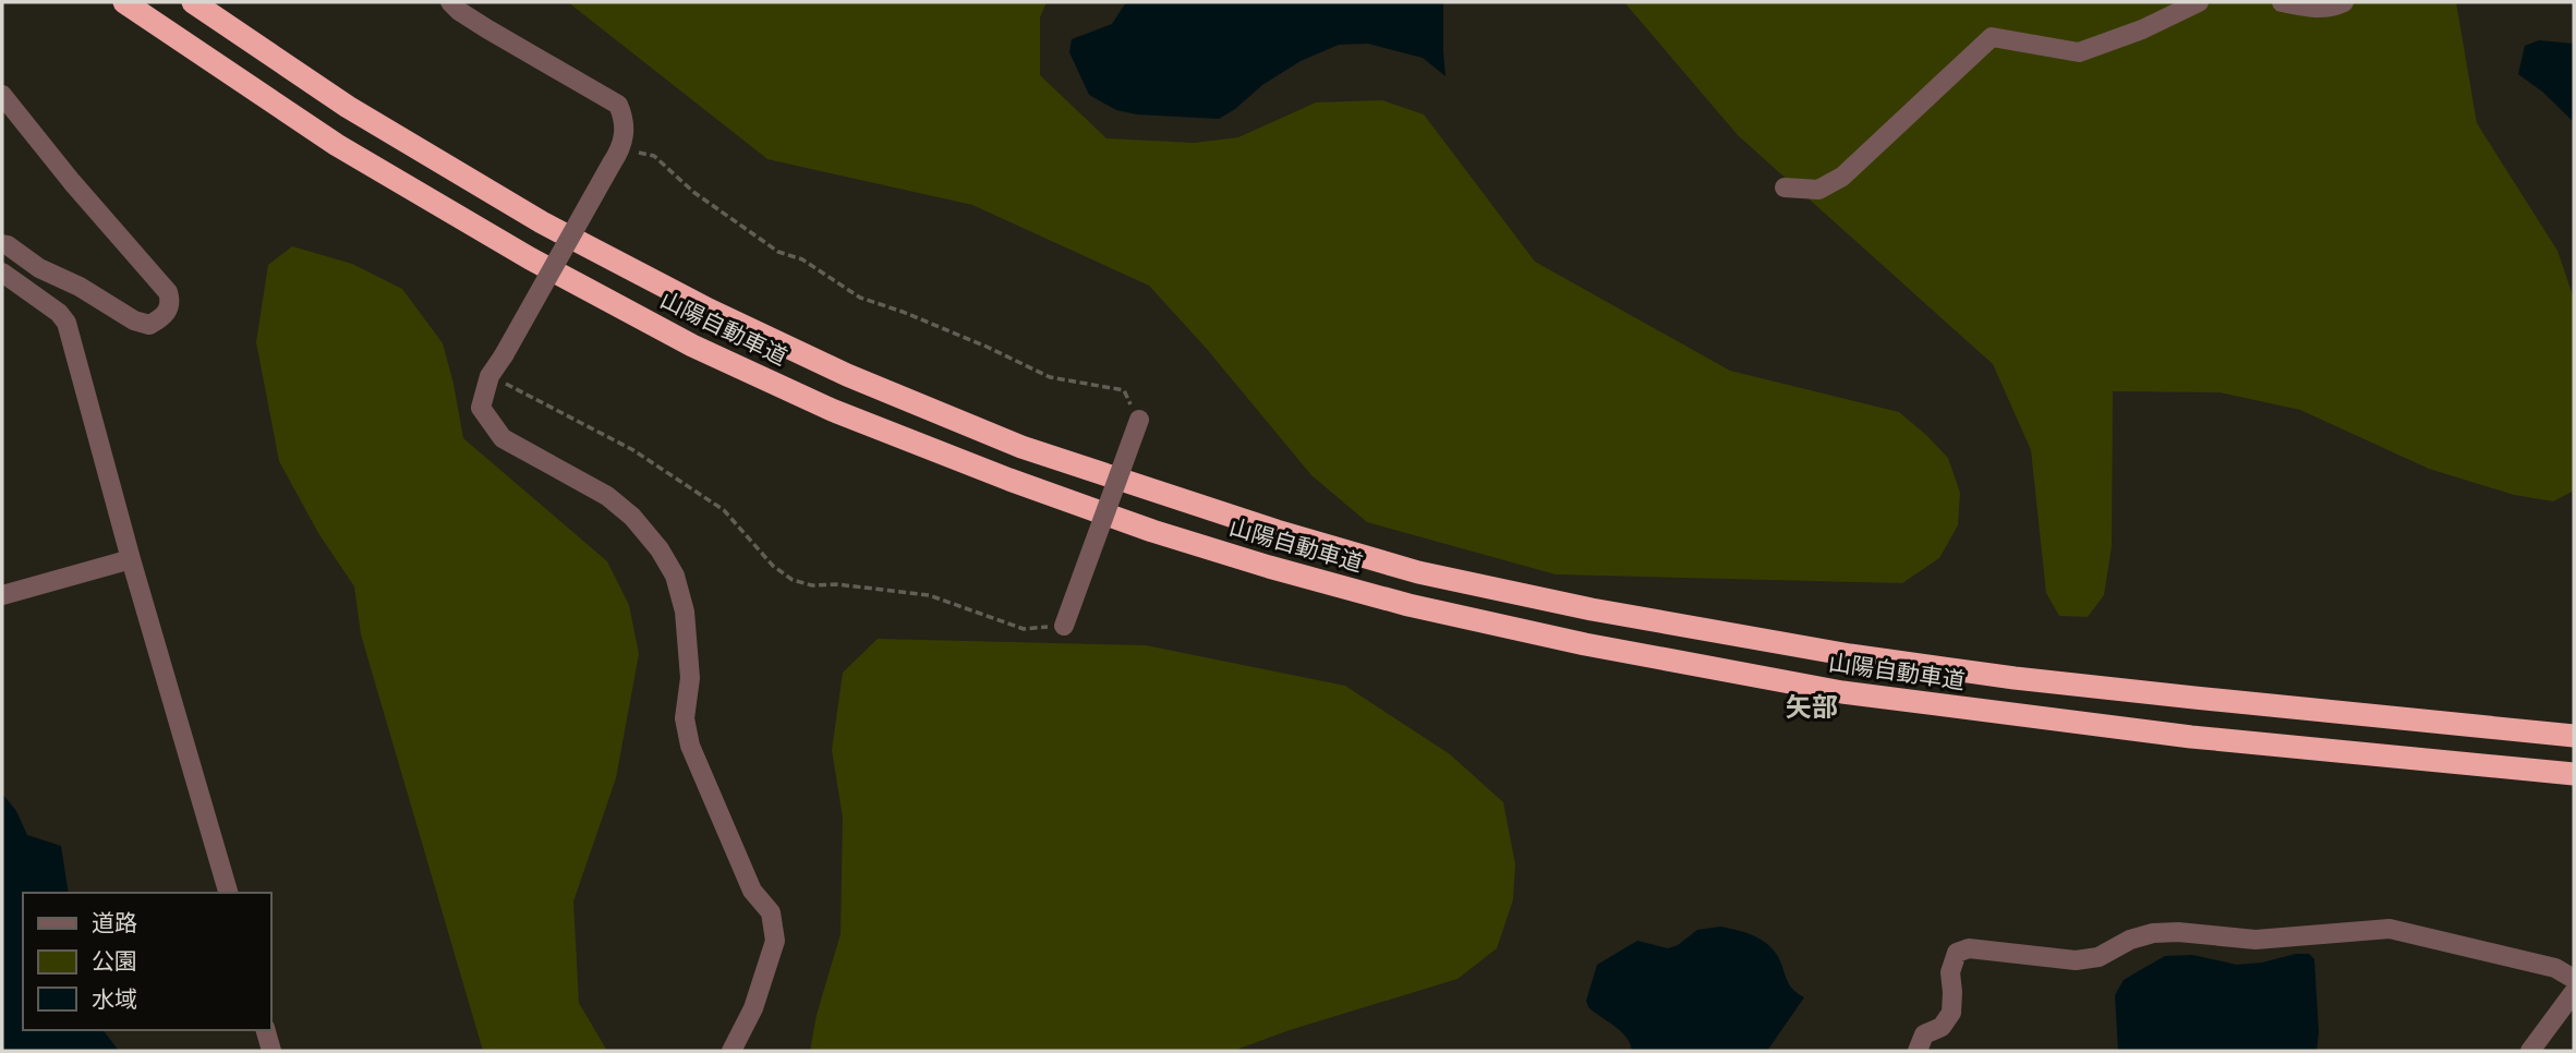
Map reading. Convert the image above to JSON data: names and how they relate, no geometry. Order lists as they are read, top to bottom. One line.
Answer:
{"streets":{"highway":["山陽自動車道"]},"districts":["矢部"],"legend":["道路","公園","水域"]}
